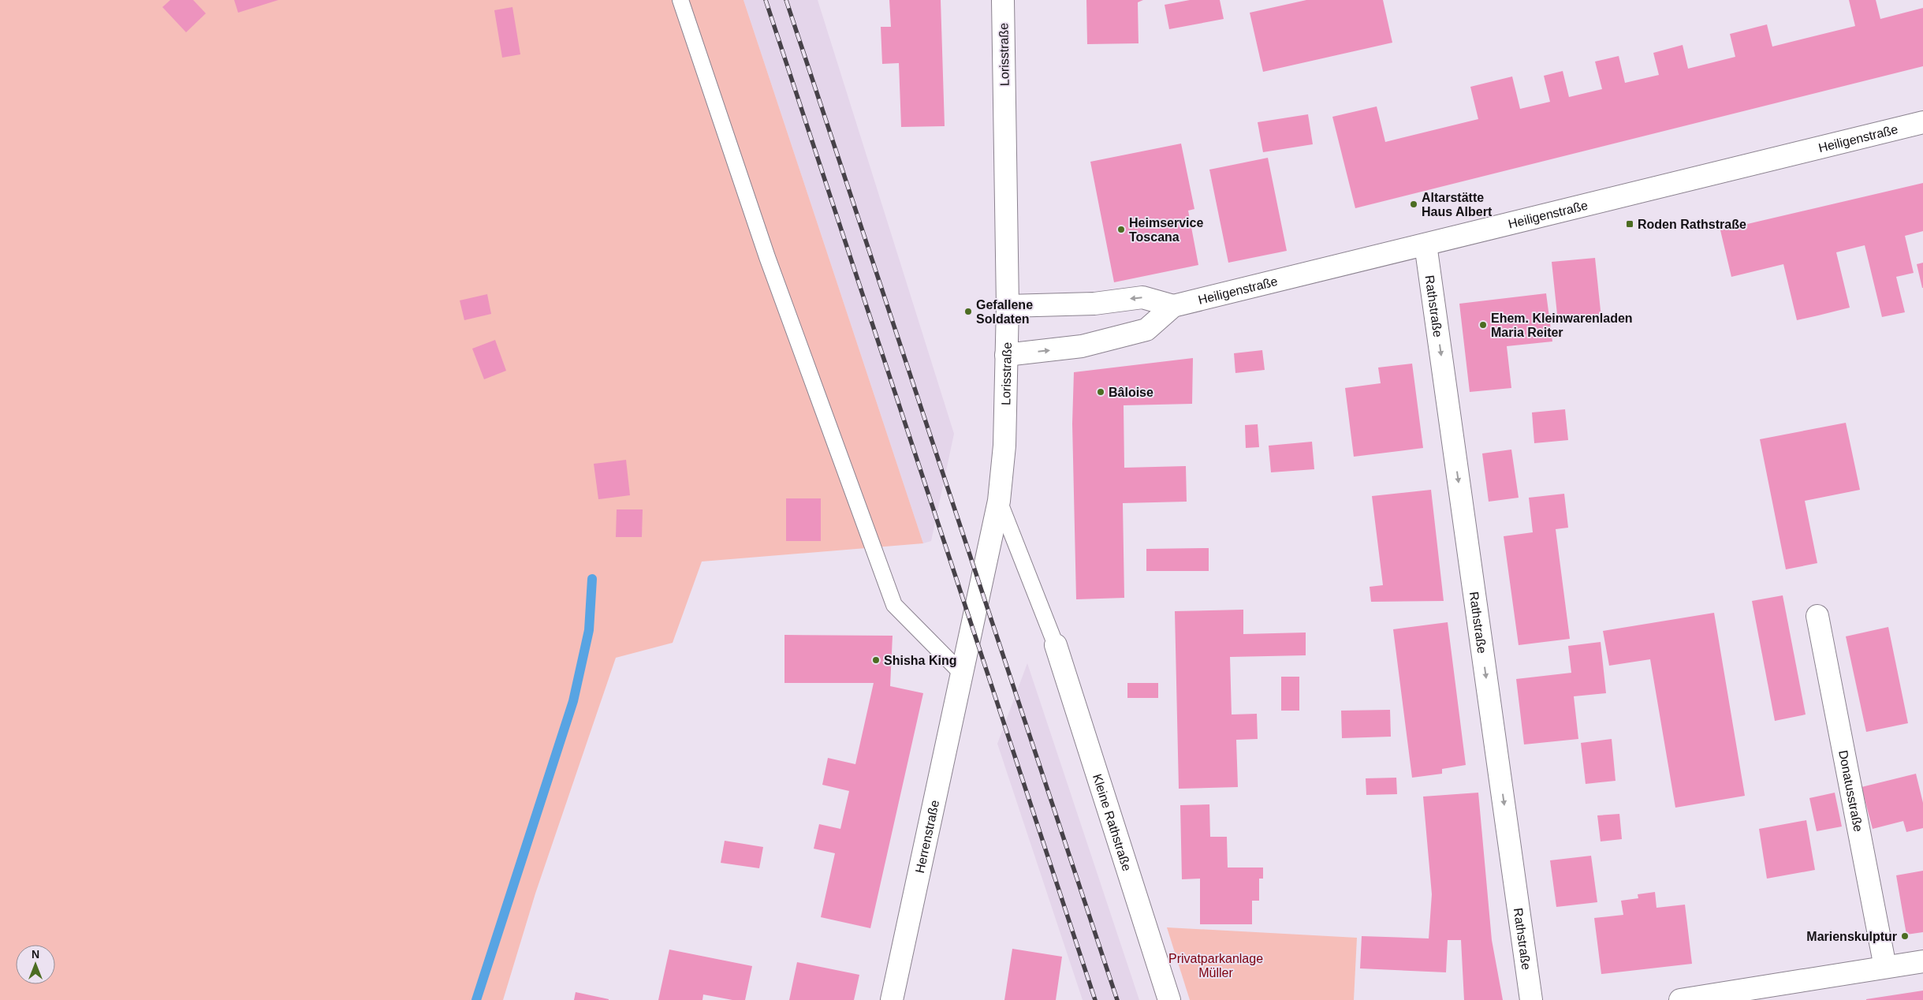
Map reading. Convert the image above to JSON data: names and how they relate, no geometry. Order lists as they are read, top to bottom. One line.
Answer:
{"streets":{"street":["Lorisstraße","Heiligenstraße","Rathstraße","Donatusstraße","Kleine Rathstraße","Herrenstraße"]},"crossings":[["Lorisstraße","Heiligenstraße"],["Lorisstraße","Herrenstraße"],["Heiligenstraße","Rathstraße"]],"one_way":["Rathstraße"],"parks":["Privatparkanlage Müller"],"places":{"other":["Altarstätte Haus Albert","Heimservice Toscana","Gefallene Soldaten","Ehem. Kleinwarenladen Maria Reiter","Bâloise","Shisha King","Marienskulptur"],"transit":["Roden Rathstraße"]},"north":"top"}
